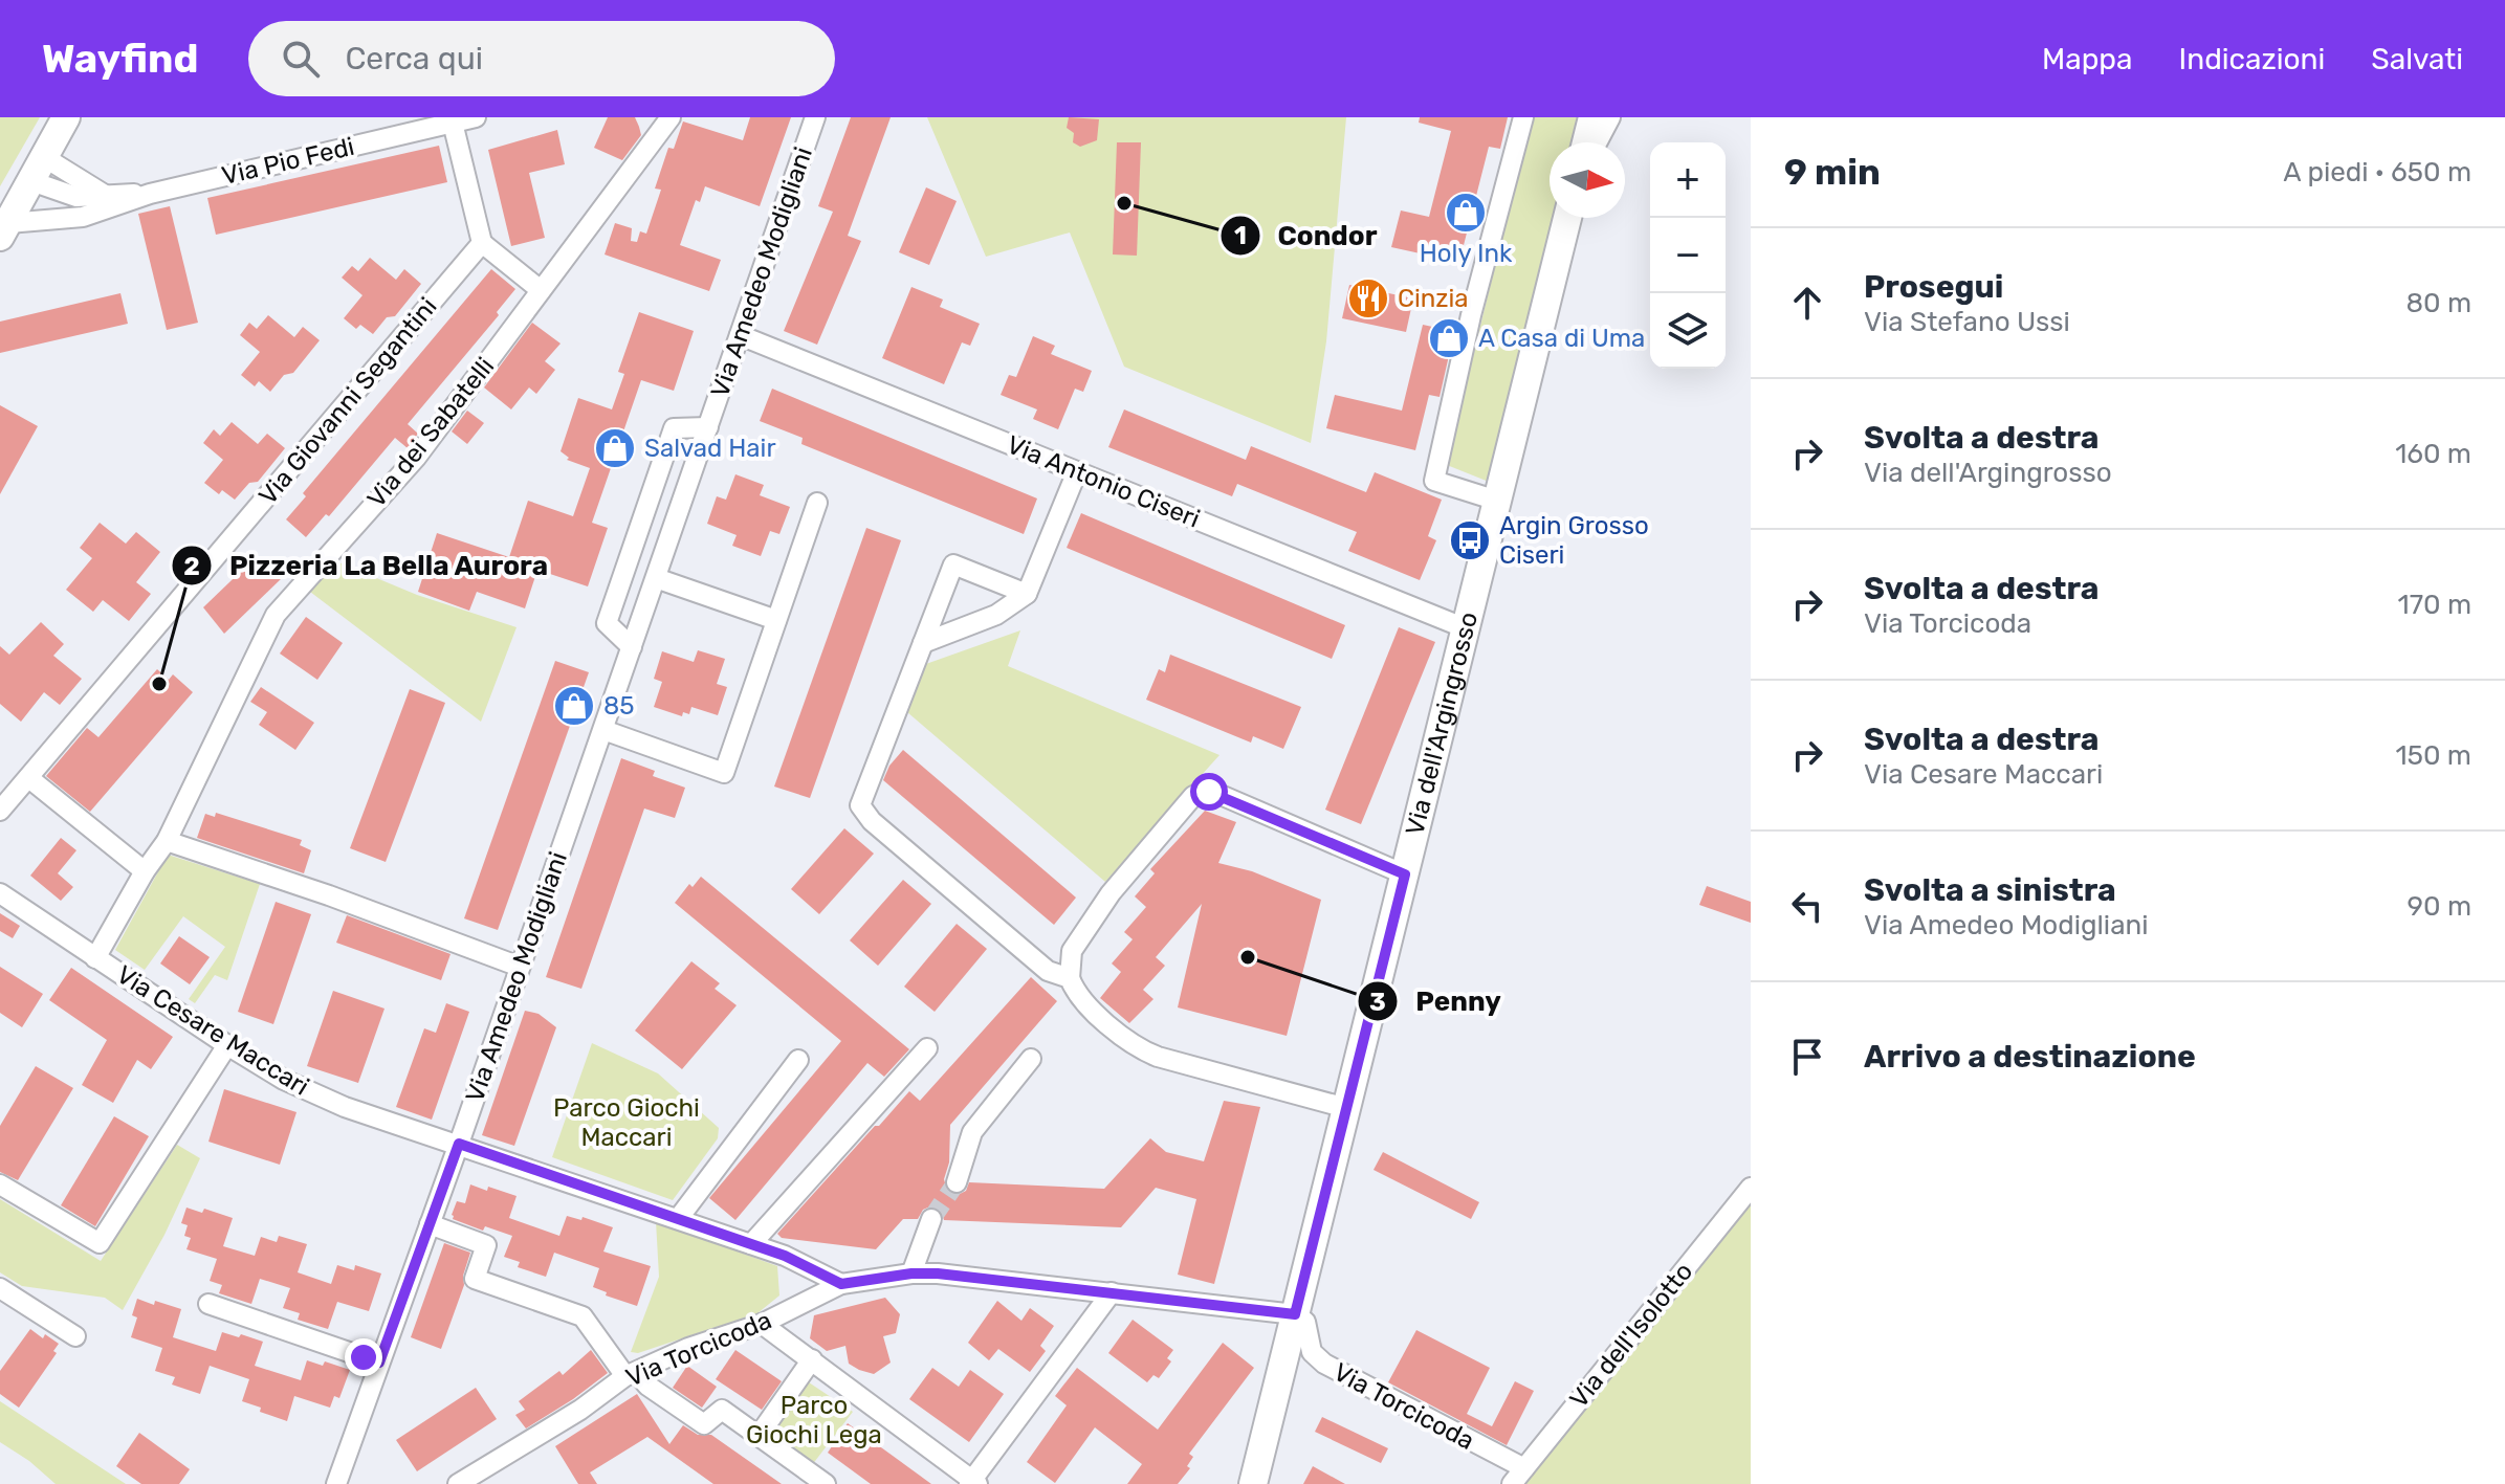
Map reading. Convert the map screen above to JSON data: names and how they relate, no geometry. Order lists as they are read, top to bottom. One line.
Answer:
{"streets":{"street":["Via Pio Fedi","Via Amedeo Modigliani","Via Giovanni Segantini","Via dei Sabatelli","Via Antonio Ciseri","Via dell'Argingrosso","Via Cesare Maccari","Via dell'Isolotto","Via Torcicoda"]},"crossings":[["Via Amedeo Modigliani","Via Antonio Ciseri"],["Via Amedeo Modigliani","Via Cesare Maccari"],["Via dei Sabatelli","Via Cesare Maccari"],["Via Antonio Ciseri","Via dell'Argingrosso"],["Via dell'Argingrosso","Via Torcicoda"],["Via Cesare Maccari","Via Torcicoda"],["Via dell'Isolotto","Via Torcicoda"]],"parks":["Parco Giochi Maccari","Parco Giochi Lega"],"places":{"other":["Condor","Pizzeria La Bella Aurora","Penny"],"shop":["Holy Ink","A Casa di Uma","Salvad Hair","85"],"restaurant":["Cinzia"],"bus stop":["Argin Grosso Ciseri"]},"north":"right","page":{"header":"Wayfind","search":"Cerca qui","nav":["Mappa","Indicazioni","Salvati"],"heading":["9 min","A piedi · 650 m"],"map_buttons":["+","−"],"list":[["Prosegui","Via Stefano Ussi","80 m"],["Svolta a destra","Via dell'Argingrosso","160 m"],["Svolta a destra","Via Torcicoda","170 m"],["Svolta a destra","Via Cesare Maccari","150 m"],["Svolta a sinistra","Via Amedeo Modigliani","90 m"],"Arrivo a destinazione"]}}
